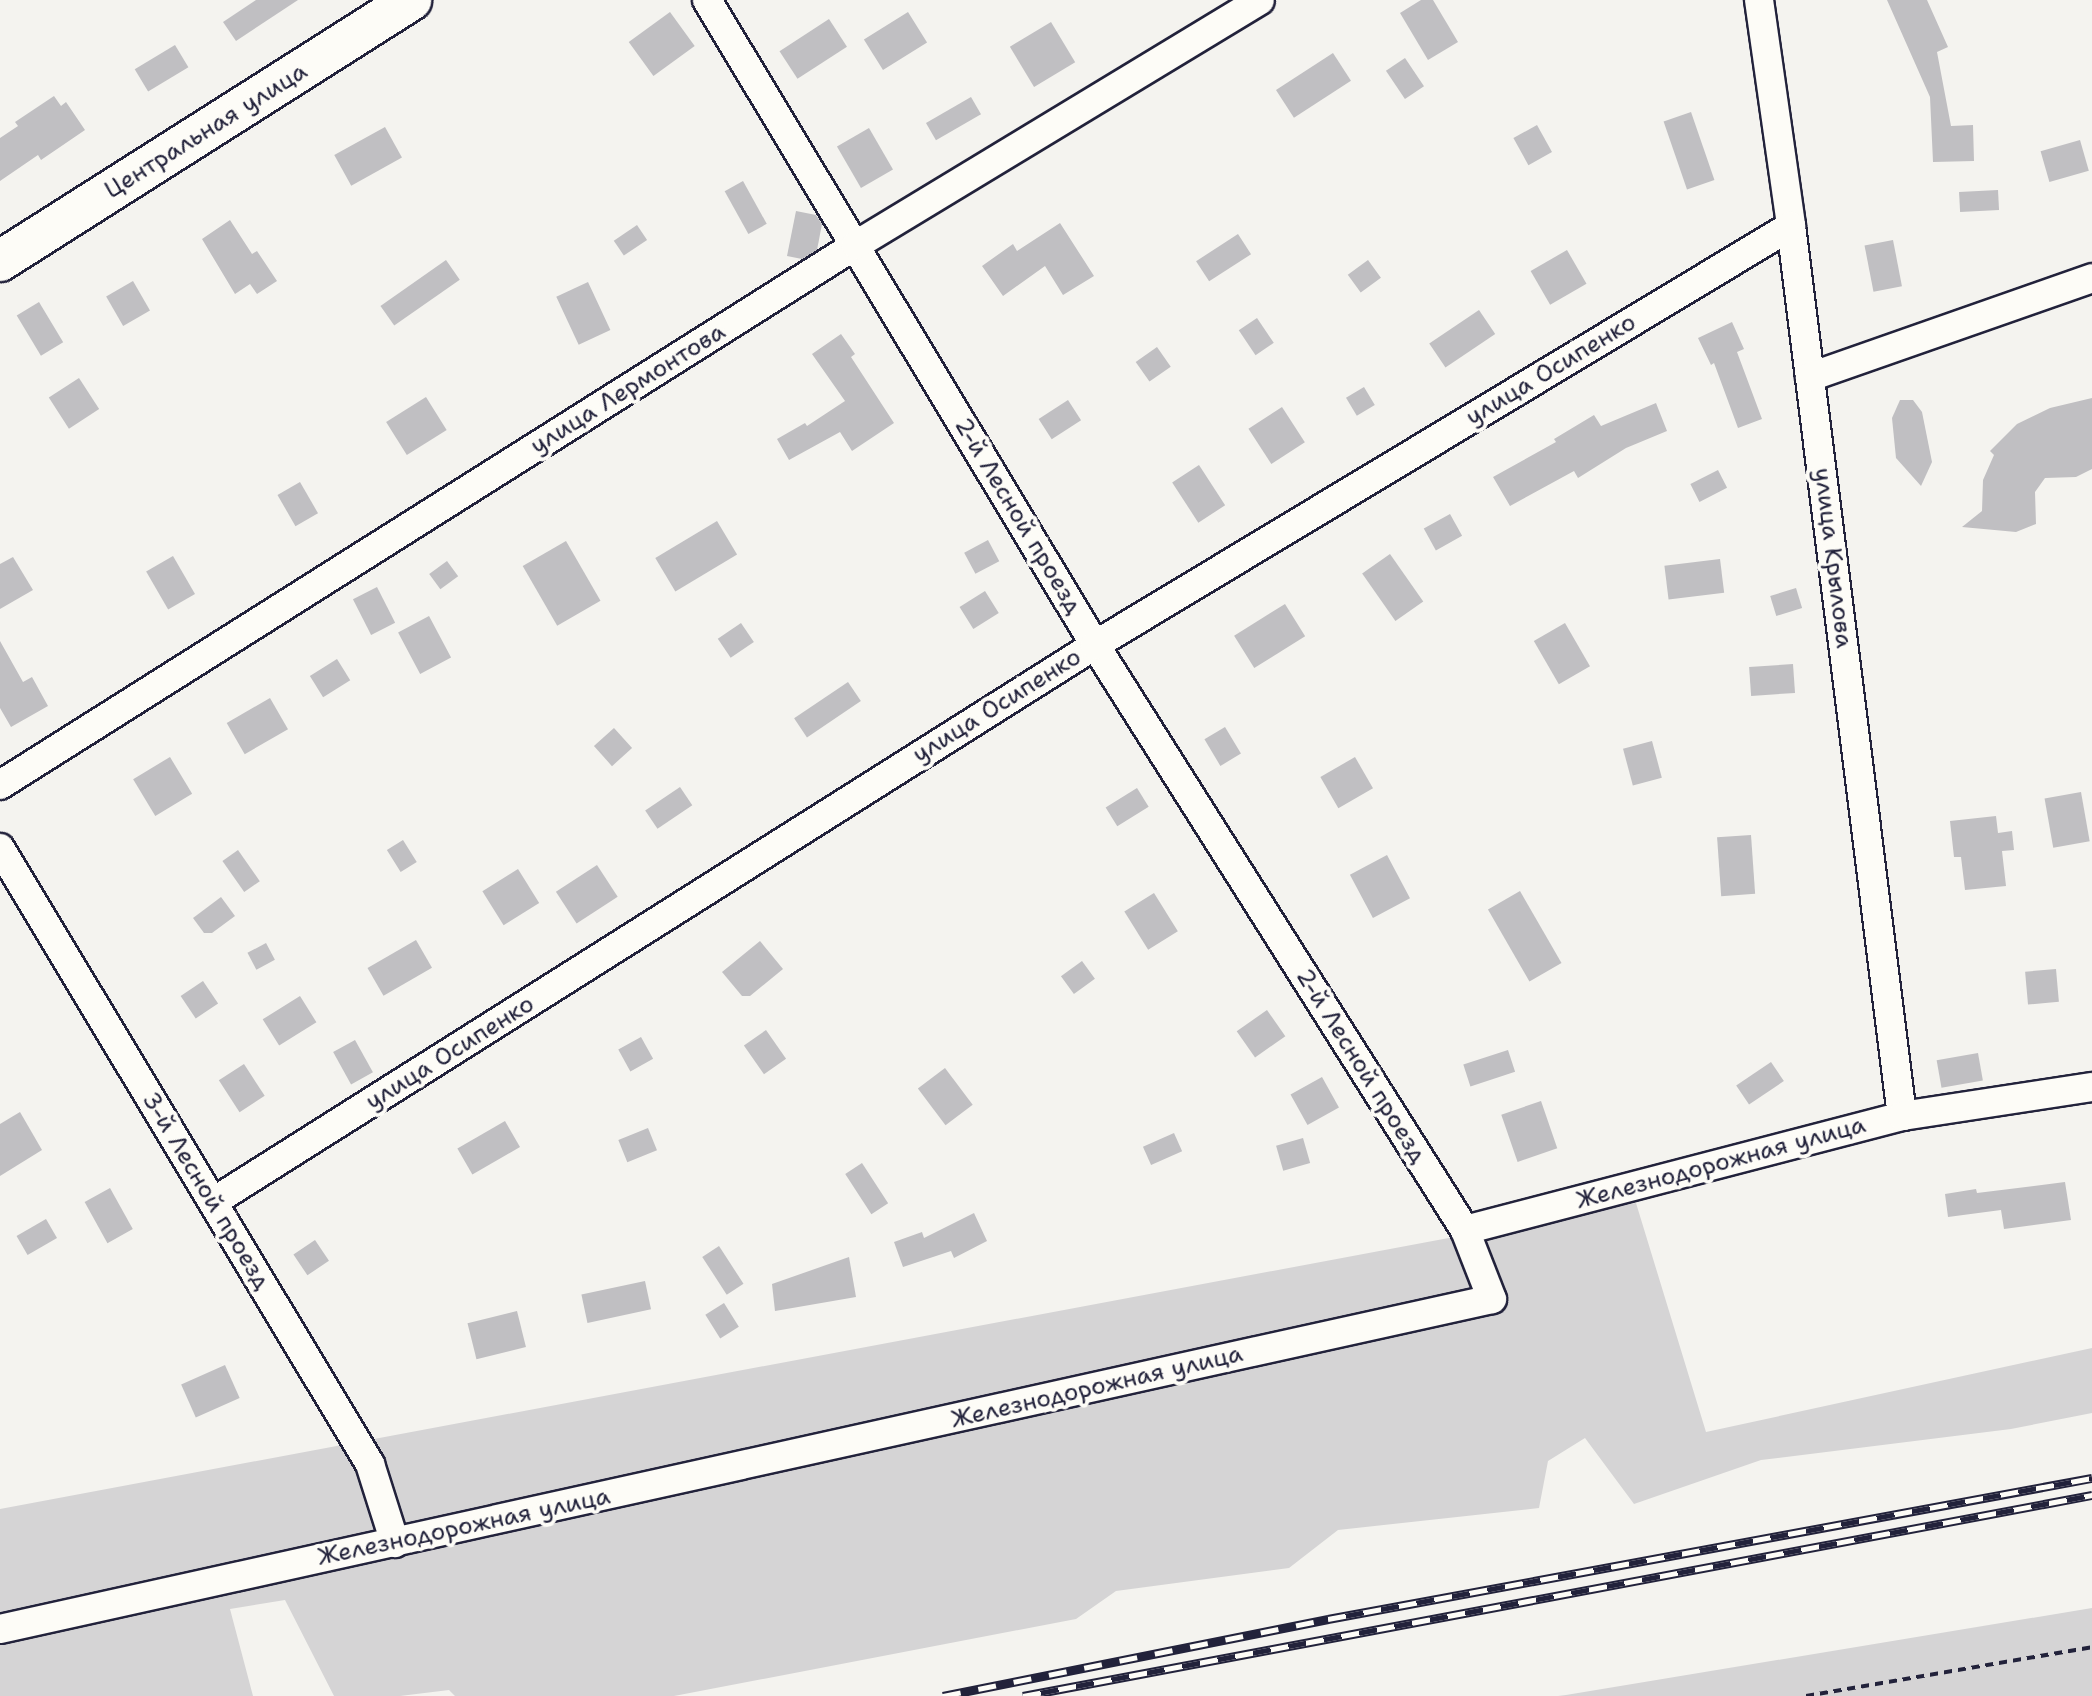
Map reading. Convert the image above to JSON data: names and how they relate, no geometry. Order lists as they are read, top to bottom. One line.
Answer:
{"streets":{"street":["Центральная улица","улица Осипенко","улица Лермонтова","2-й Лесной проезд","улица Крылова","Железнодорожная улица","3-й Лесной проезд"]},"crossings":[["улица Осипенко","2-й Лесной проезд"],["улица Осипенко","улица Крылова"],["улица Осипенко","3-й Лесной проезд"],["улица Лермонтова","2-й Лесной проезд"],["2-й Лесной проезд","Железнодорожная улица"],["улица Крылова","Железнодорожная улица"],["Железнодорожная улица","3-й Лесной проезд"]]}
